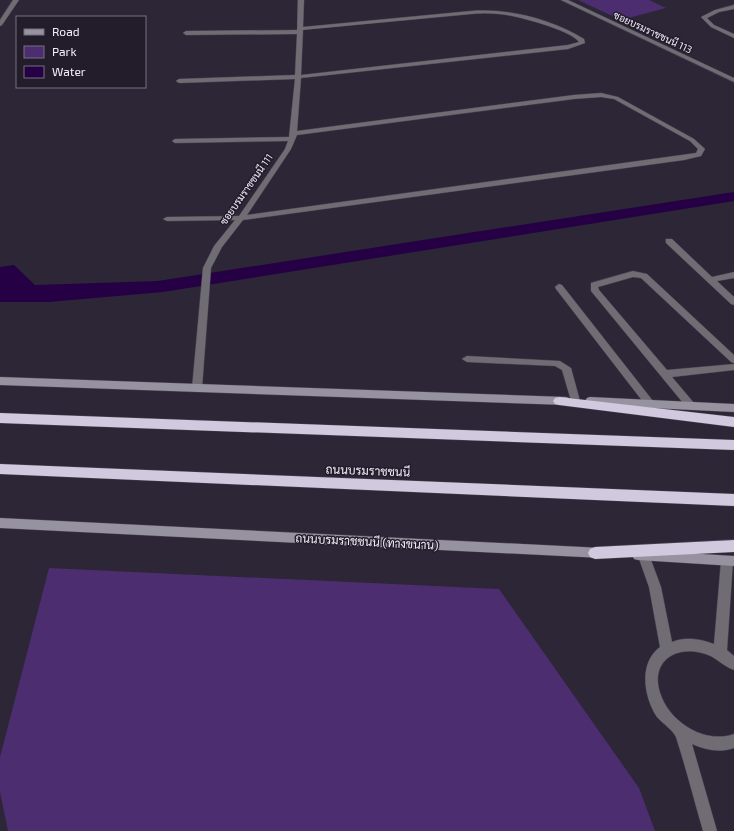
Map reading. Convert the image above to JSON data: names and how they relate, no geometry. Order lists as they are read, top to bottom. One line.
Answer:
{"streets":{"highway":["ถนนบรมราชชนนี"],"main road":["ถนนบรมราชชนนี (ทางขนาน)"],"street":["ซอยบรมราชชนนี 113","ซอยบรมราชชนนี 111"]},"legend":["Road","Park","Water"]}
